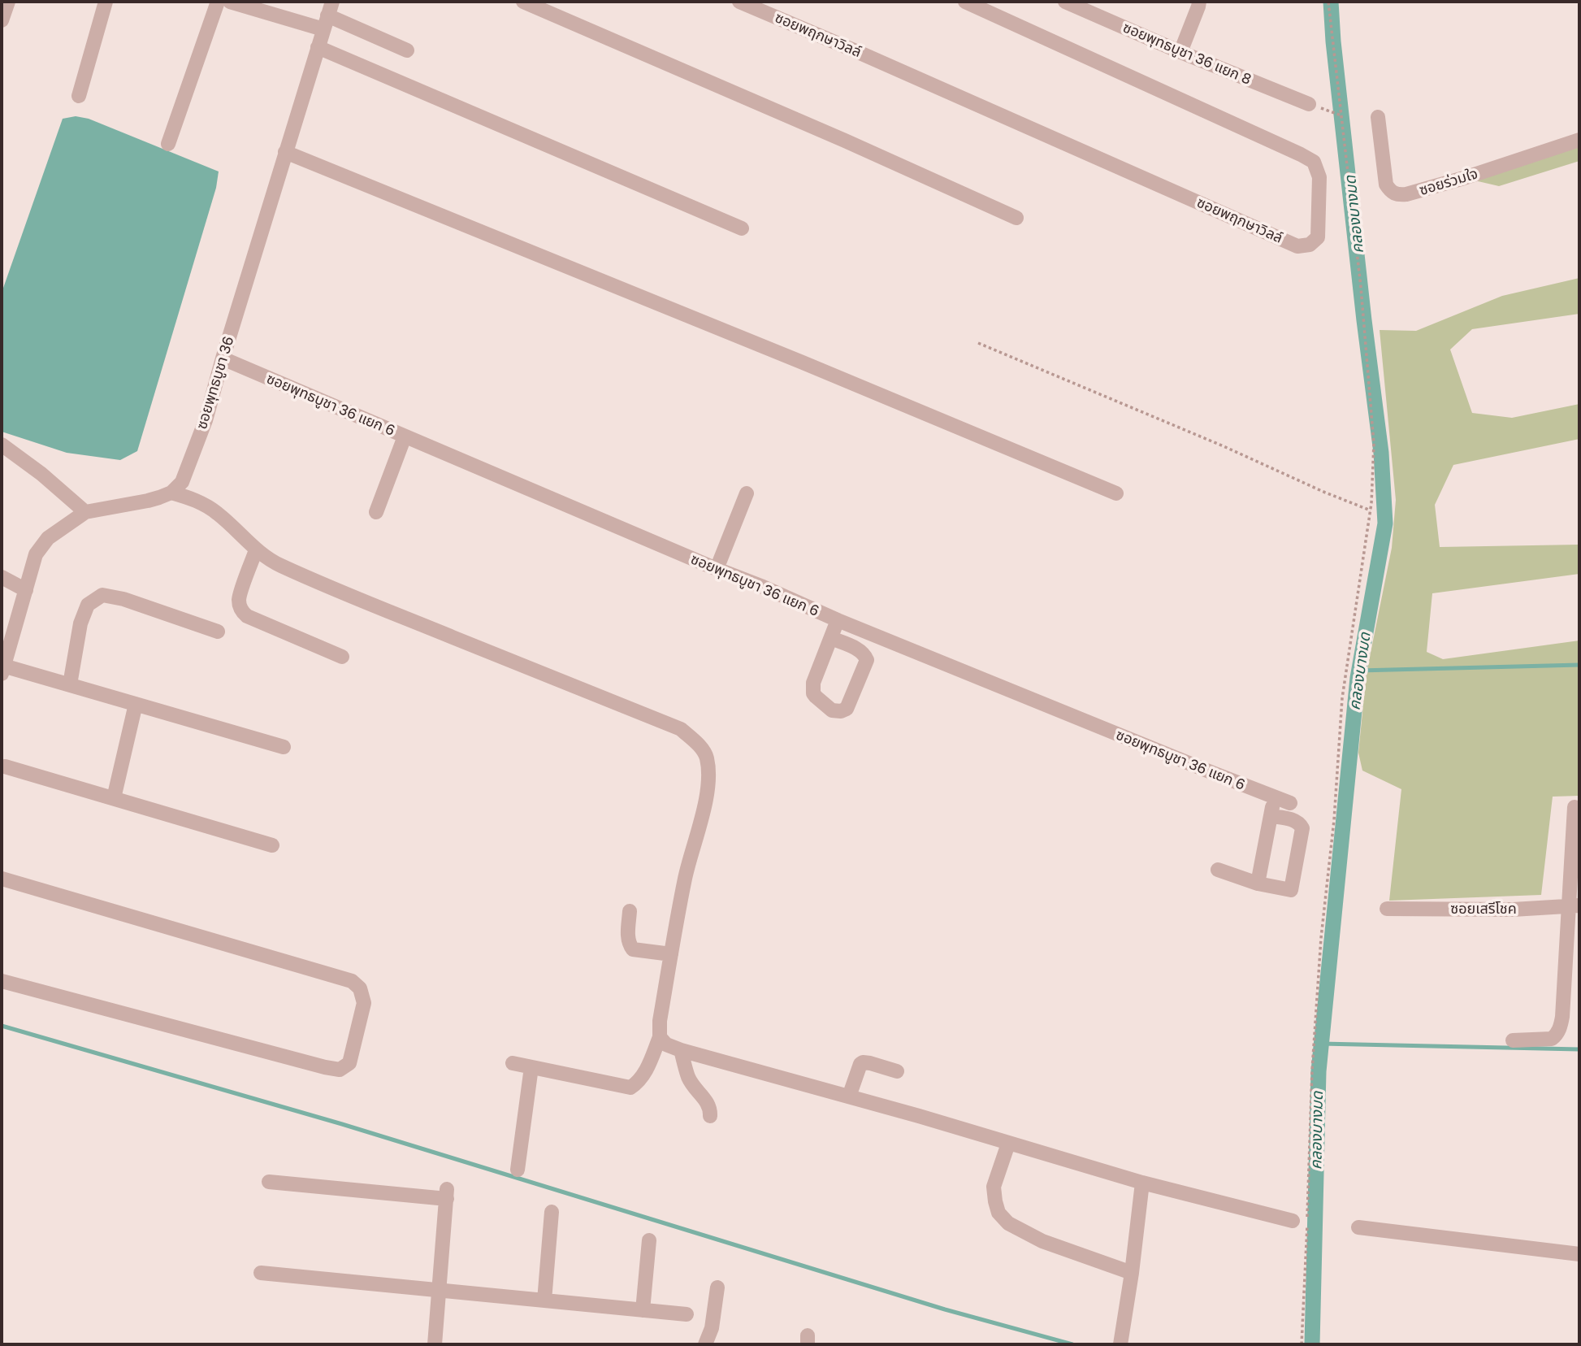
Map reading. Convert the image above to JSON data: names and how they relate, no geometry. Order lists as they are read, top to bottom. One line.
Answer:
{"streets":{"street":["ซอยพฤกษาวิลล์","ซอยพุทธบูชา 36 แยก 8","ซอยร่วมใจ","ซอยพุทธบูชา 36","ซอยพุทธบูชา 36 แยก 6","ซอยเสรีโชค"]},"crossings":[["ซอยพุทธบูชา 36","ซอยพุทธบูชา 36 แยก 6"]],"water":["คลองบางมด"]}
